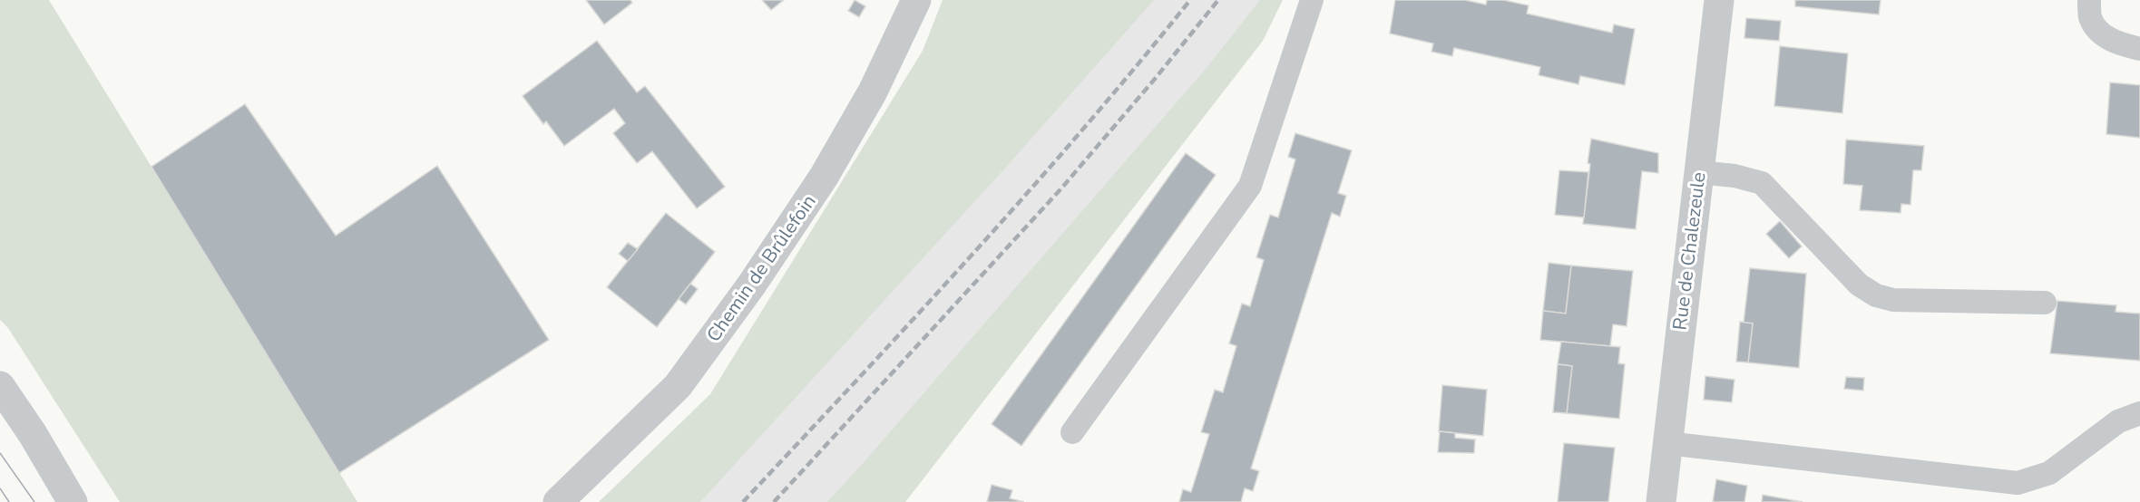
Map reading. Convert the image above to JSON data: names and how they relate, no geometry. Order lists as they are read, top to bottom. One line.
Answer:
{"streets":{"street":["Rue de Chalezeule","Chemin de Brûlefoin"]}}
